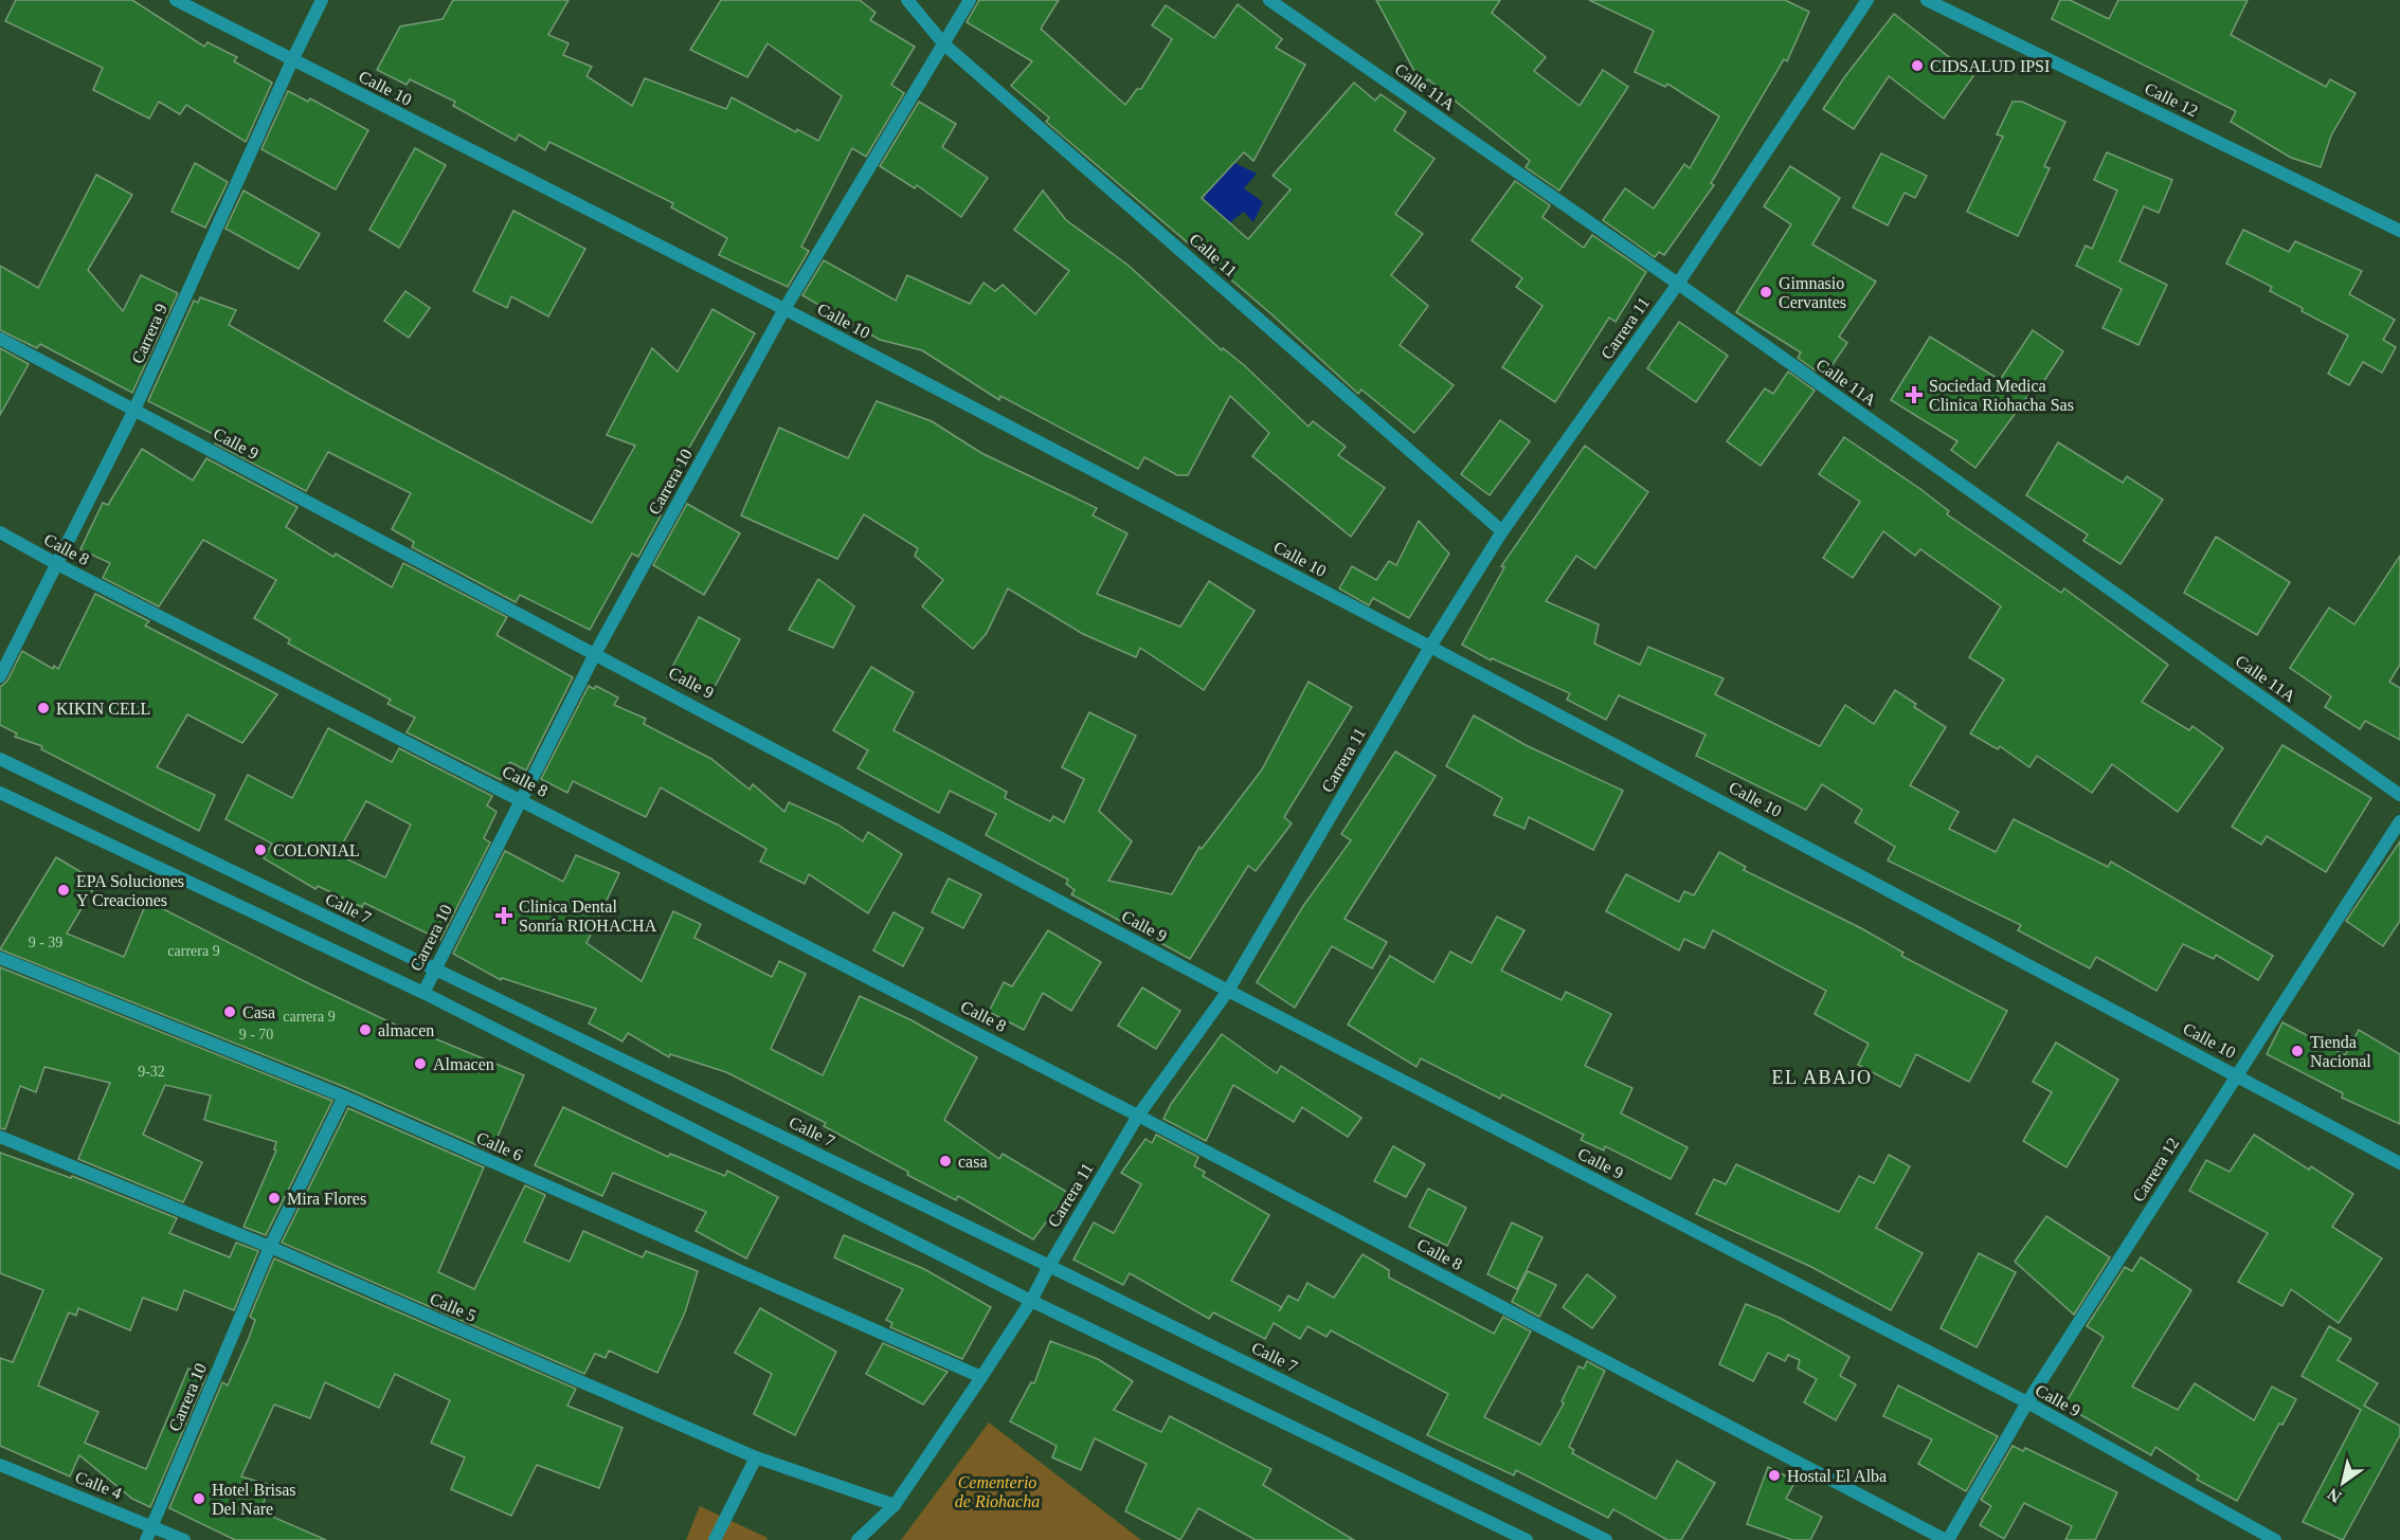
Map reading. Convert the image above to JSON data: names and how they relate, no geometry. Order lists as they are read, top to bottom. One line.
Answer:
{"streets":{"street":["Calle 11A","Calle 10","Calle 12","Calle 11","Carrera 11","Carrera 9","Calle 9","Carrera 10","Calle 8","Calle 7","Calle 6","Carrera 12","Calle 5","Calle 4"]},"crossings":[["Calle 11A","Carrera 11"],["Calle 10","Carrera 11"],["Calle 10","Carrera 9"],["Calle 10","Carrera 10"],["Calle 10","Carrera 12"],["Calle 11","Carrera 11"],["Calle 11","Carrera 10"],["Carrera 11","Calle 9"],["Carrera 11","Calle 8"],["Carrera 11","Calle 7"],["Carrera 11","Calle 6"],["Carrera 11","Calle 5"],["Carrera 9","Calle 9"],["Carrera 9","Calle 8"],["Calle 9","Carrera 10"],["Calle 9","Carrera 12"],["Carrera 10","Calle 8"],["Carrera 10","Calle 7"],["Carrera 10","Calle 6"],["Carrera 10","Calle 5"],["Carrera 10","Calle 4"],["Calle 8","Carrera 12"]],"districts":["EL ABAJO"],"parks":["Cementerio de Riohacha"],"places":{"other":["CIDSALUD IPSI","Gimnasio Cervantes","KIKIN CELL","COLONIAL","EPA Soluciones Y Creaciones","Casa","almacen","Tienda Nacional","Almacen","casa","Mira Flores","Hostal El Alba","Hotel Brisas Del Nare"],"health":["Sociedad Medica Clinica Riohacha Sas","Clinica Dental Sonría RIOHACHA"]},"house_numbers":["9 - 39","carrera 9","carrera 9","9 - 70","9-32"],"north":"bottom left"}
